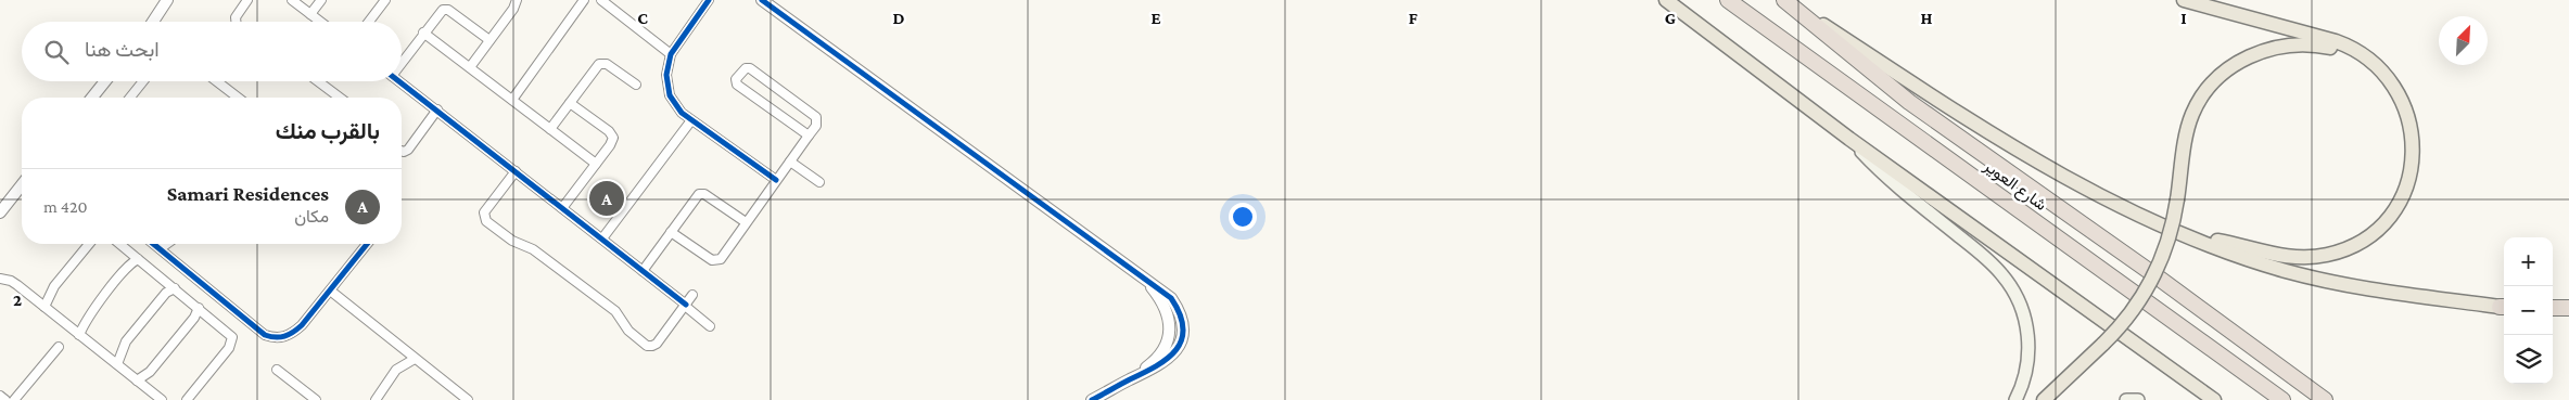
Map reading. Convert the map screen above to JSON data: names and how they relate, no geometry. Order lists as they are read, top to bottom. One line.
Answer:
{"streets":{"highway":["شارع العوير"]},"north":"top right","page":{"search":"ابحث هنا","heading":"بالقرب منك","list":[{"mark":"A","name":"Samari Residences","note":"مكان","value":"420 m"}],"pins":"A","map_buttons":["+","−"]},"grid":{"columns":["C","D","E","F","G","H","I"],"rows":["2"]}}
